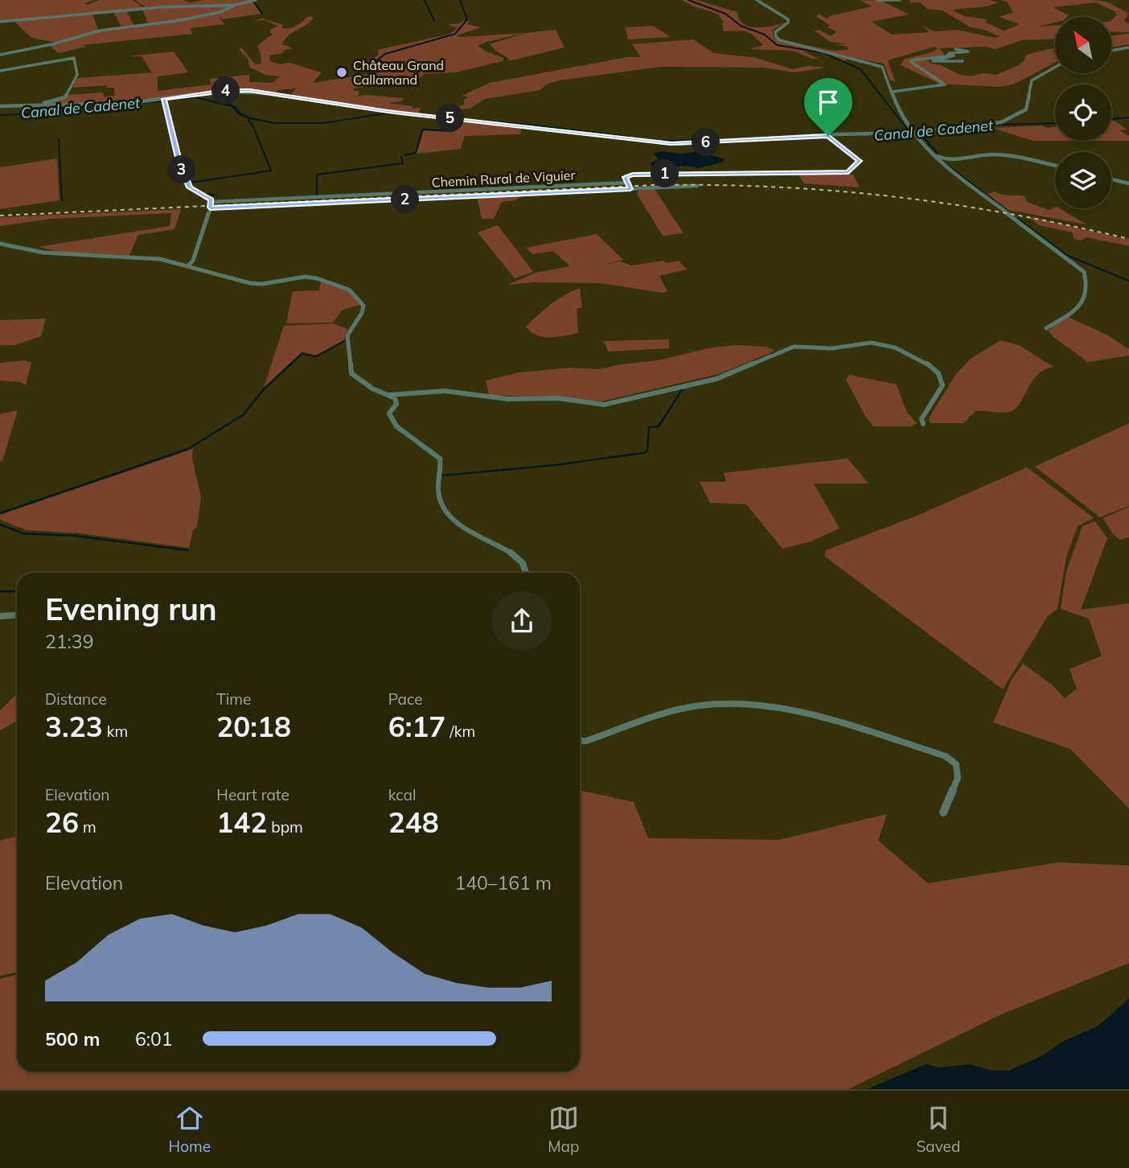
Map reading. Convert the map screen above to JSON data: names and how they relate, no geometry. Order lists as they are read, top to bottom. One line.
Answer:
{"streets":{"street":["Chemin Rural de Viguier"]},"water":["Canal de Cadenet"],"places":["Château Grand Callamand"],"north":"top left","page":{"pins":["4","5","6","3","1","2"],"heading":["Evening run","21:39"],"stats":[["Distance","3.23 km"],["Time","20:18"],["Pace","6:17 /km"],["Elevation","26 m"],["Heart rate","142 bpm"],["kcal","248"]],"chart":["Elevation","140–161 m"],"list":[{"name":"500 m","note":"6:01"}],"tabs":["Home","Map","Saved"]}}
